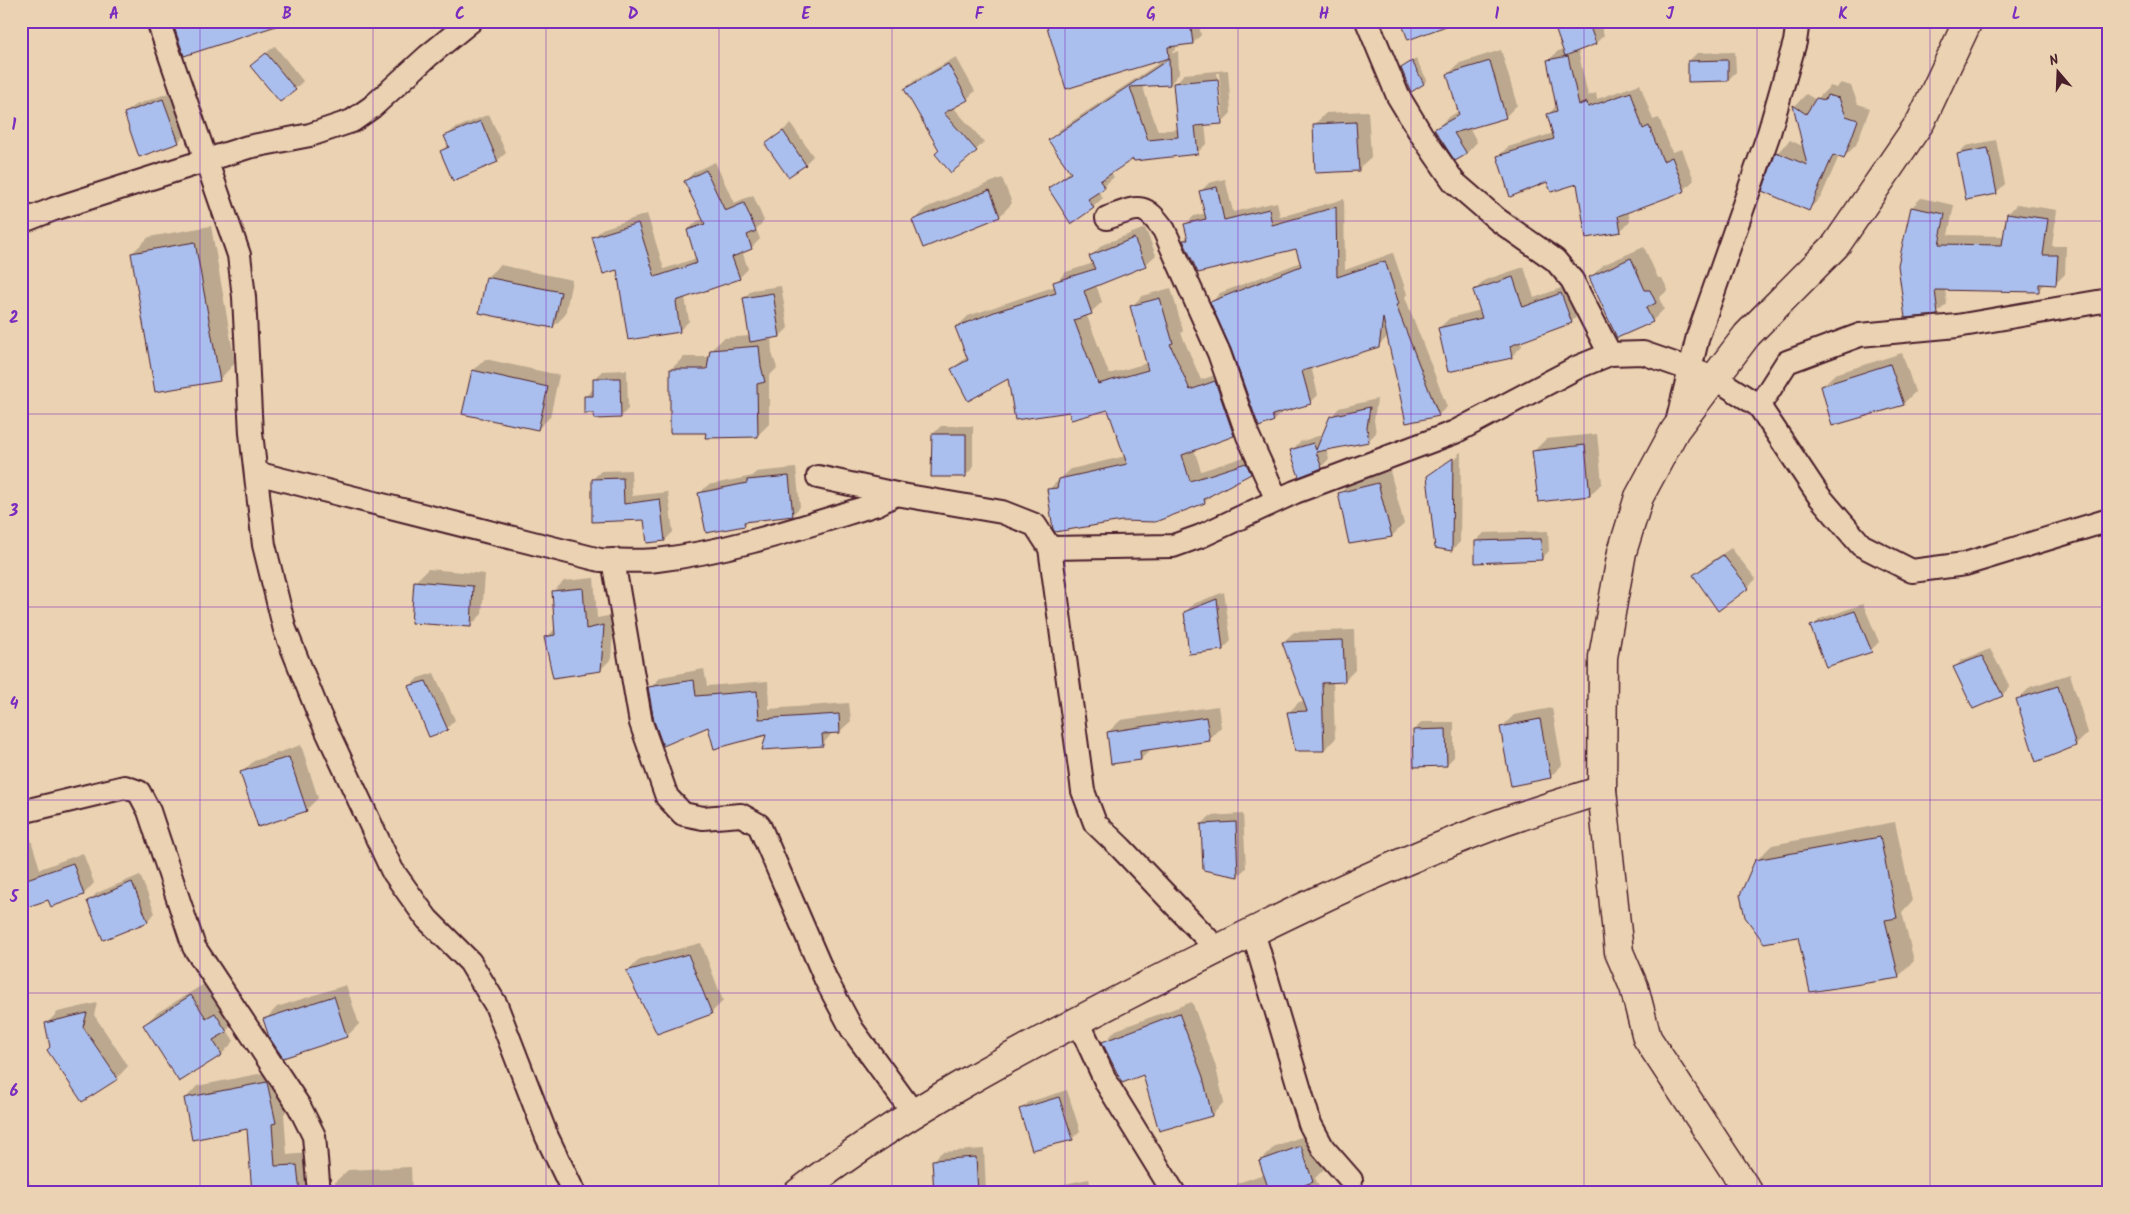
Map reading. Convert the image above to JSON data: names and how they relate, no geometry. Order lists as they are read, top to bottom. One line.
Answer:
{"north":"top","grid":{"columns":["A","B","C","D","E","F","G","H","I","J","K","L"],"rows":["1","2","3","4","5","6"]}}
